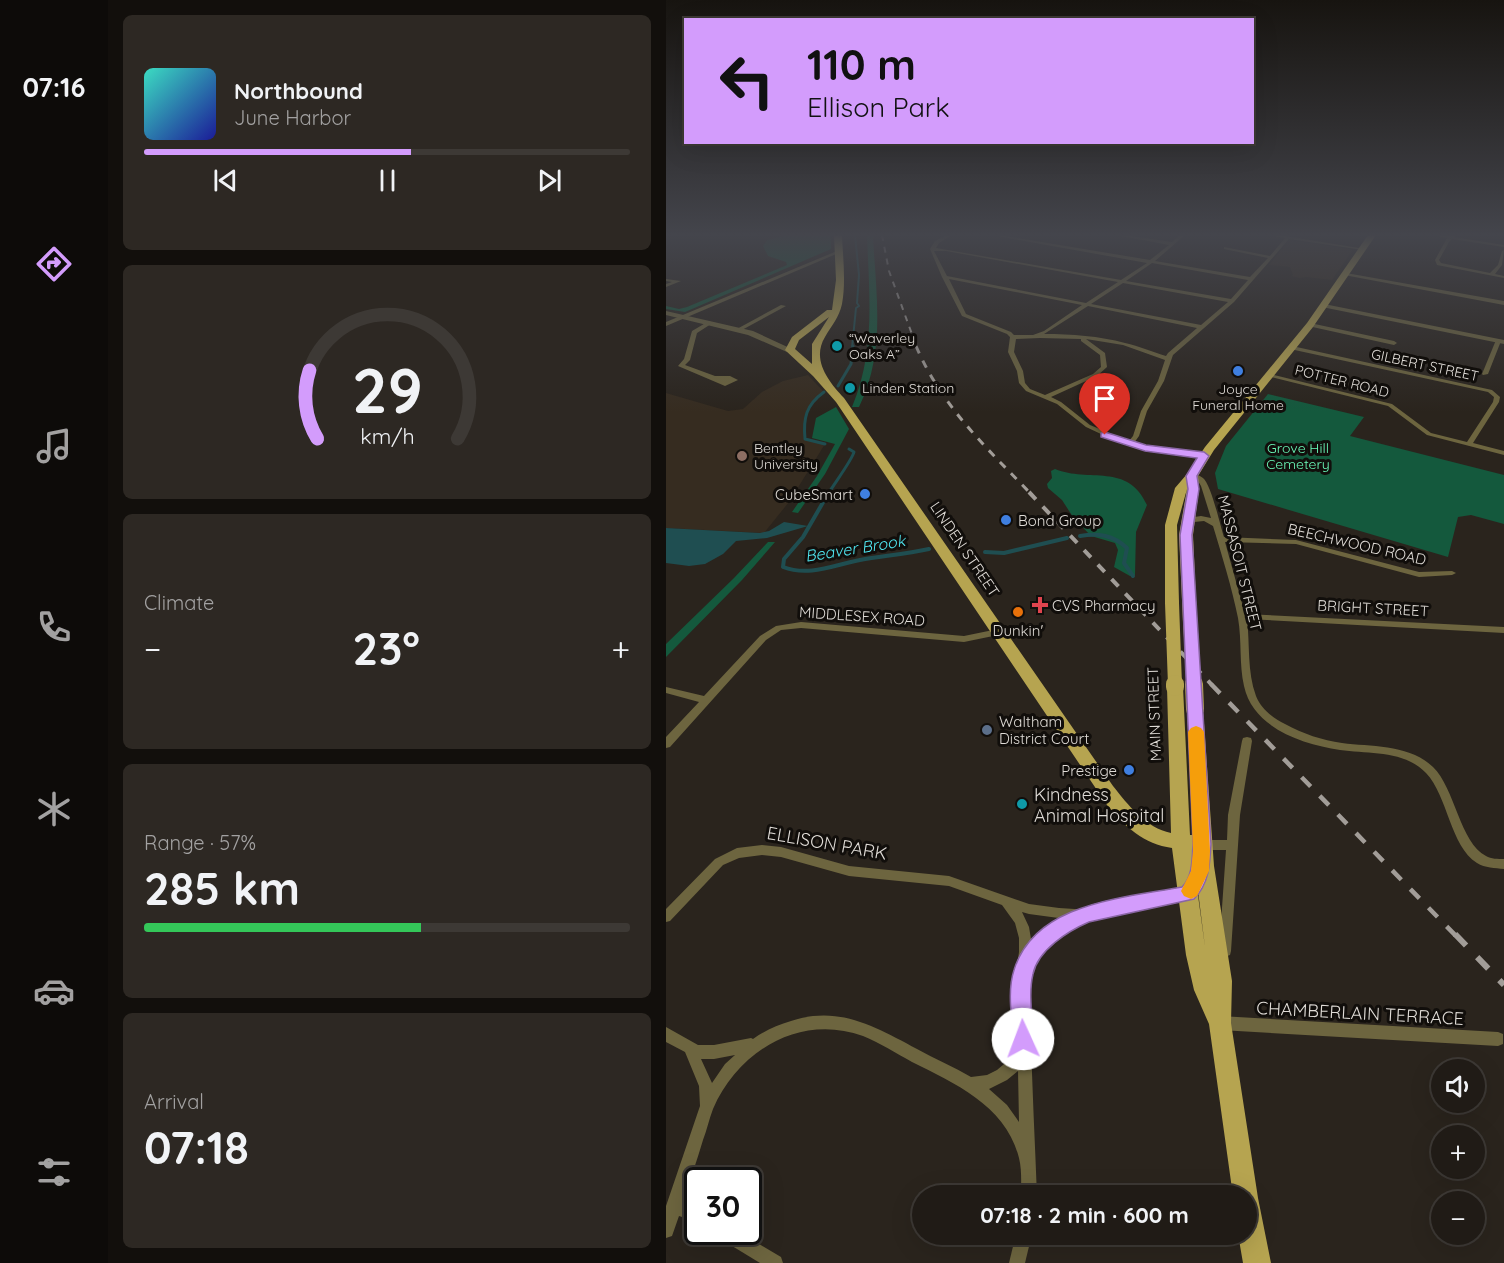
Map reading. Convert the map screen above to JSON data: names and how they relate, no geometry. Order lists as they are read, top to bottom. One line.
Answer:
{"streets":{"main road":["LINDEN STREET","MAIN STREET"],"street":["GILBERT STREET","POTTER ROAD","BEECHWOOD ROAD","MASSASOIT STREET","BRIGHT STREET","MIDDLESEX ROAD","ELLISON PARK","CHAMBERLAIN TERRACE"]},"crossings":[["GILBERT STREET","POTTER ROAD"],["GILBERT STREET","MAIN STREET"],["POTTER ROAD","MAIN STREET"],["BEECHWOOD ROAD","MASSASOIT STREET"],["LINDEN STREET","MIDDLESEX ROAD"],["LINDEN STREET","MAIN STREET"],["MASSASOIT STREET","BRIGHT STREET"],["MASSASOIT STREET","MAIN STREET"],["MAIN STREET","ELLISON PARK"],["MAIN STREET","CHAMBERLAIN TERRACE"]],"water":["Beaver Brook"],"parks":["Grove Hill Cemetery"],"places":{"other":["“Waverley Oaks A”","Joyce Funeral Home","Linden Station","Bentley University","CubeSmart","Bond Group","Dunkin'","Waltham District Court","Prestige","Kindness Animal Hospital"],"health":["CVS Pharmacy"]},"page":{"tabs":"07:16","turn":["110 m","Ellison Park"],"song":["Northbound","June Harbor"],"tile":["Climate",["Range · 57%","285 km"],["Arrival","07:18"]],"heat":["−","23°","+"],"map_buttons":["+","−"],"limit":"30","trip":"07:18 · 2 min · 600 m","gauge":["29","km/h"]}}
